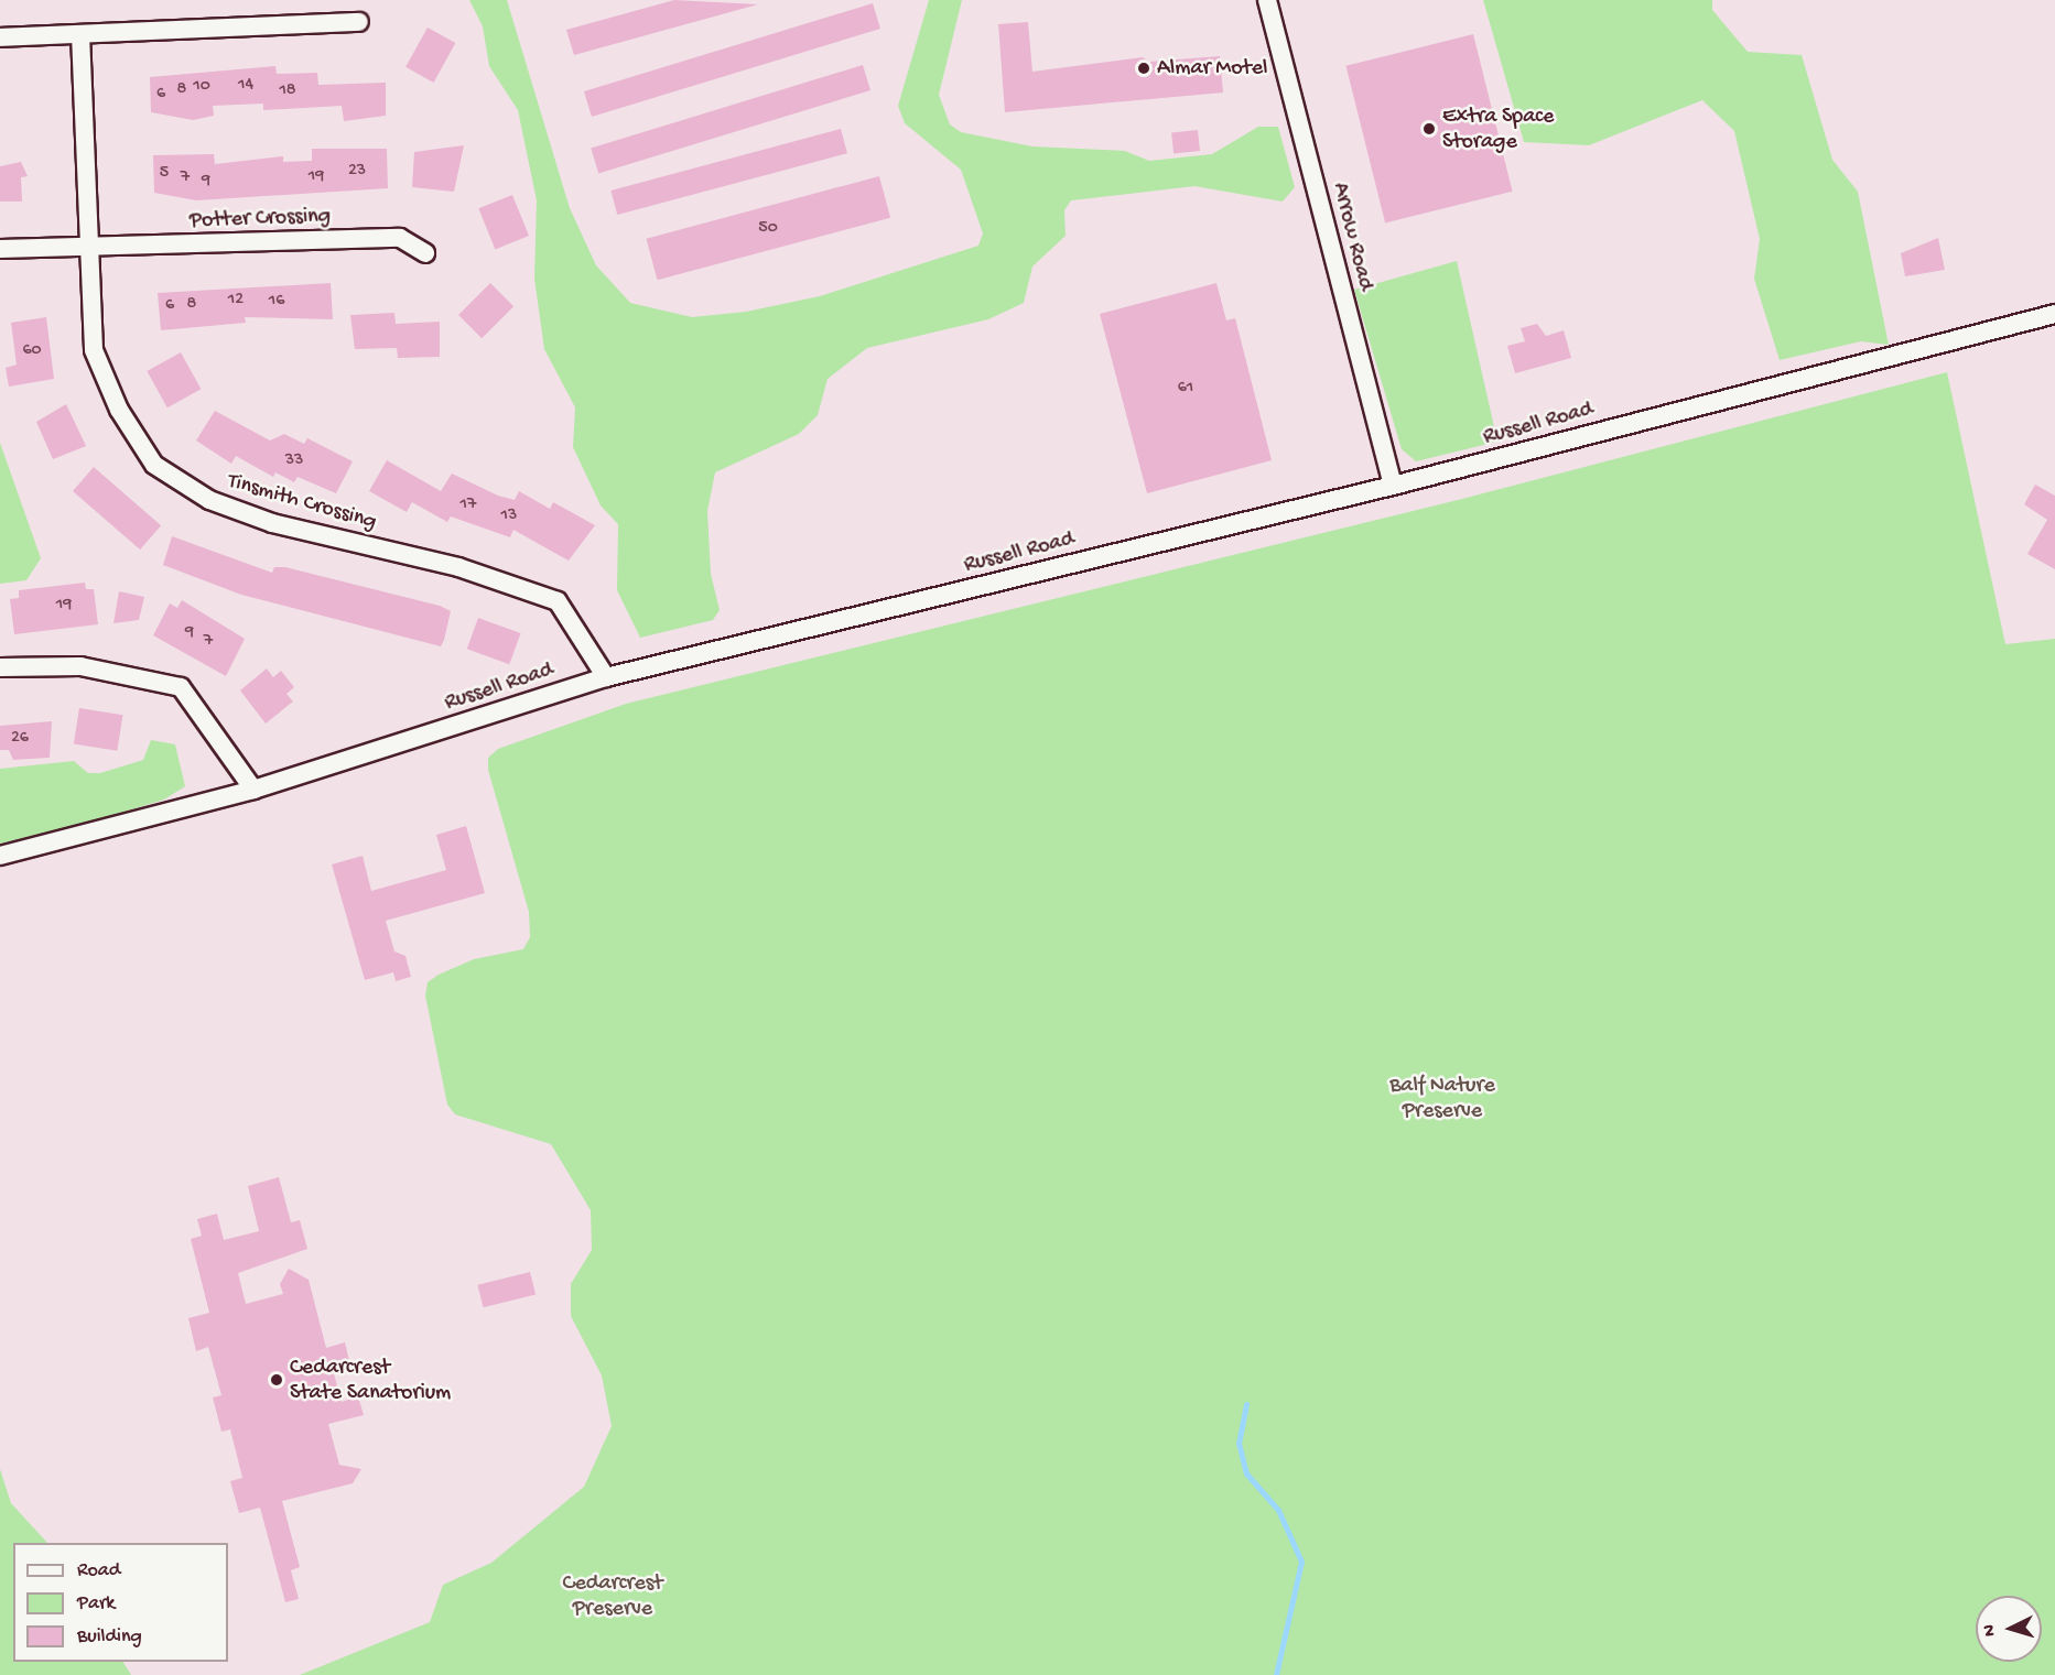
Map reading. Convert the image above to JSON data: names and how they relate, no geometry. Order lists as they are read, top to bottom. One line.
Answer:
{"streets":{"street":["Potter Crossing","Arrow Road","Russell Road","Tinsmith Crossing"]},"crossings":[["Potter Crossing","Tinsmith Crossing"],["Arrow Road","Russell Road"],["Russell Road","Tinsmith Crossing"]],"parks":["Balf Nature Preserve","Cedarcrest Preserve"],"places":["Almar Motel","Extra Space Storage","Cedarcrest State Sanatorium"],"house_numbers":["14","10","8","18","6","23","5","19","7","9","50","12","16","8","6","60","61","33","17","13","19","9","7","26"],"legend":["Road","Park","Building"],"north":"left"}
